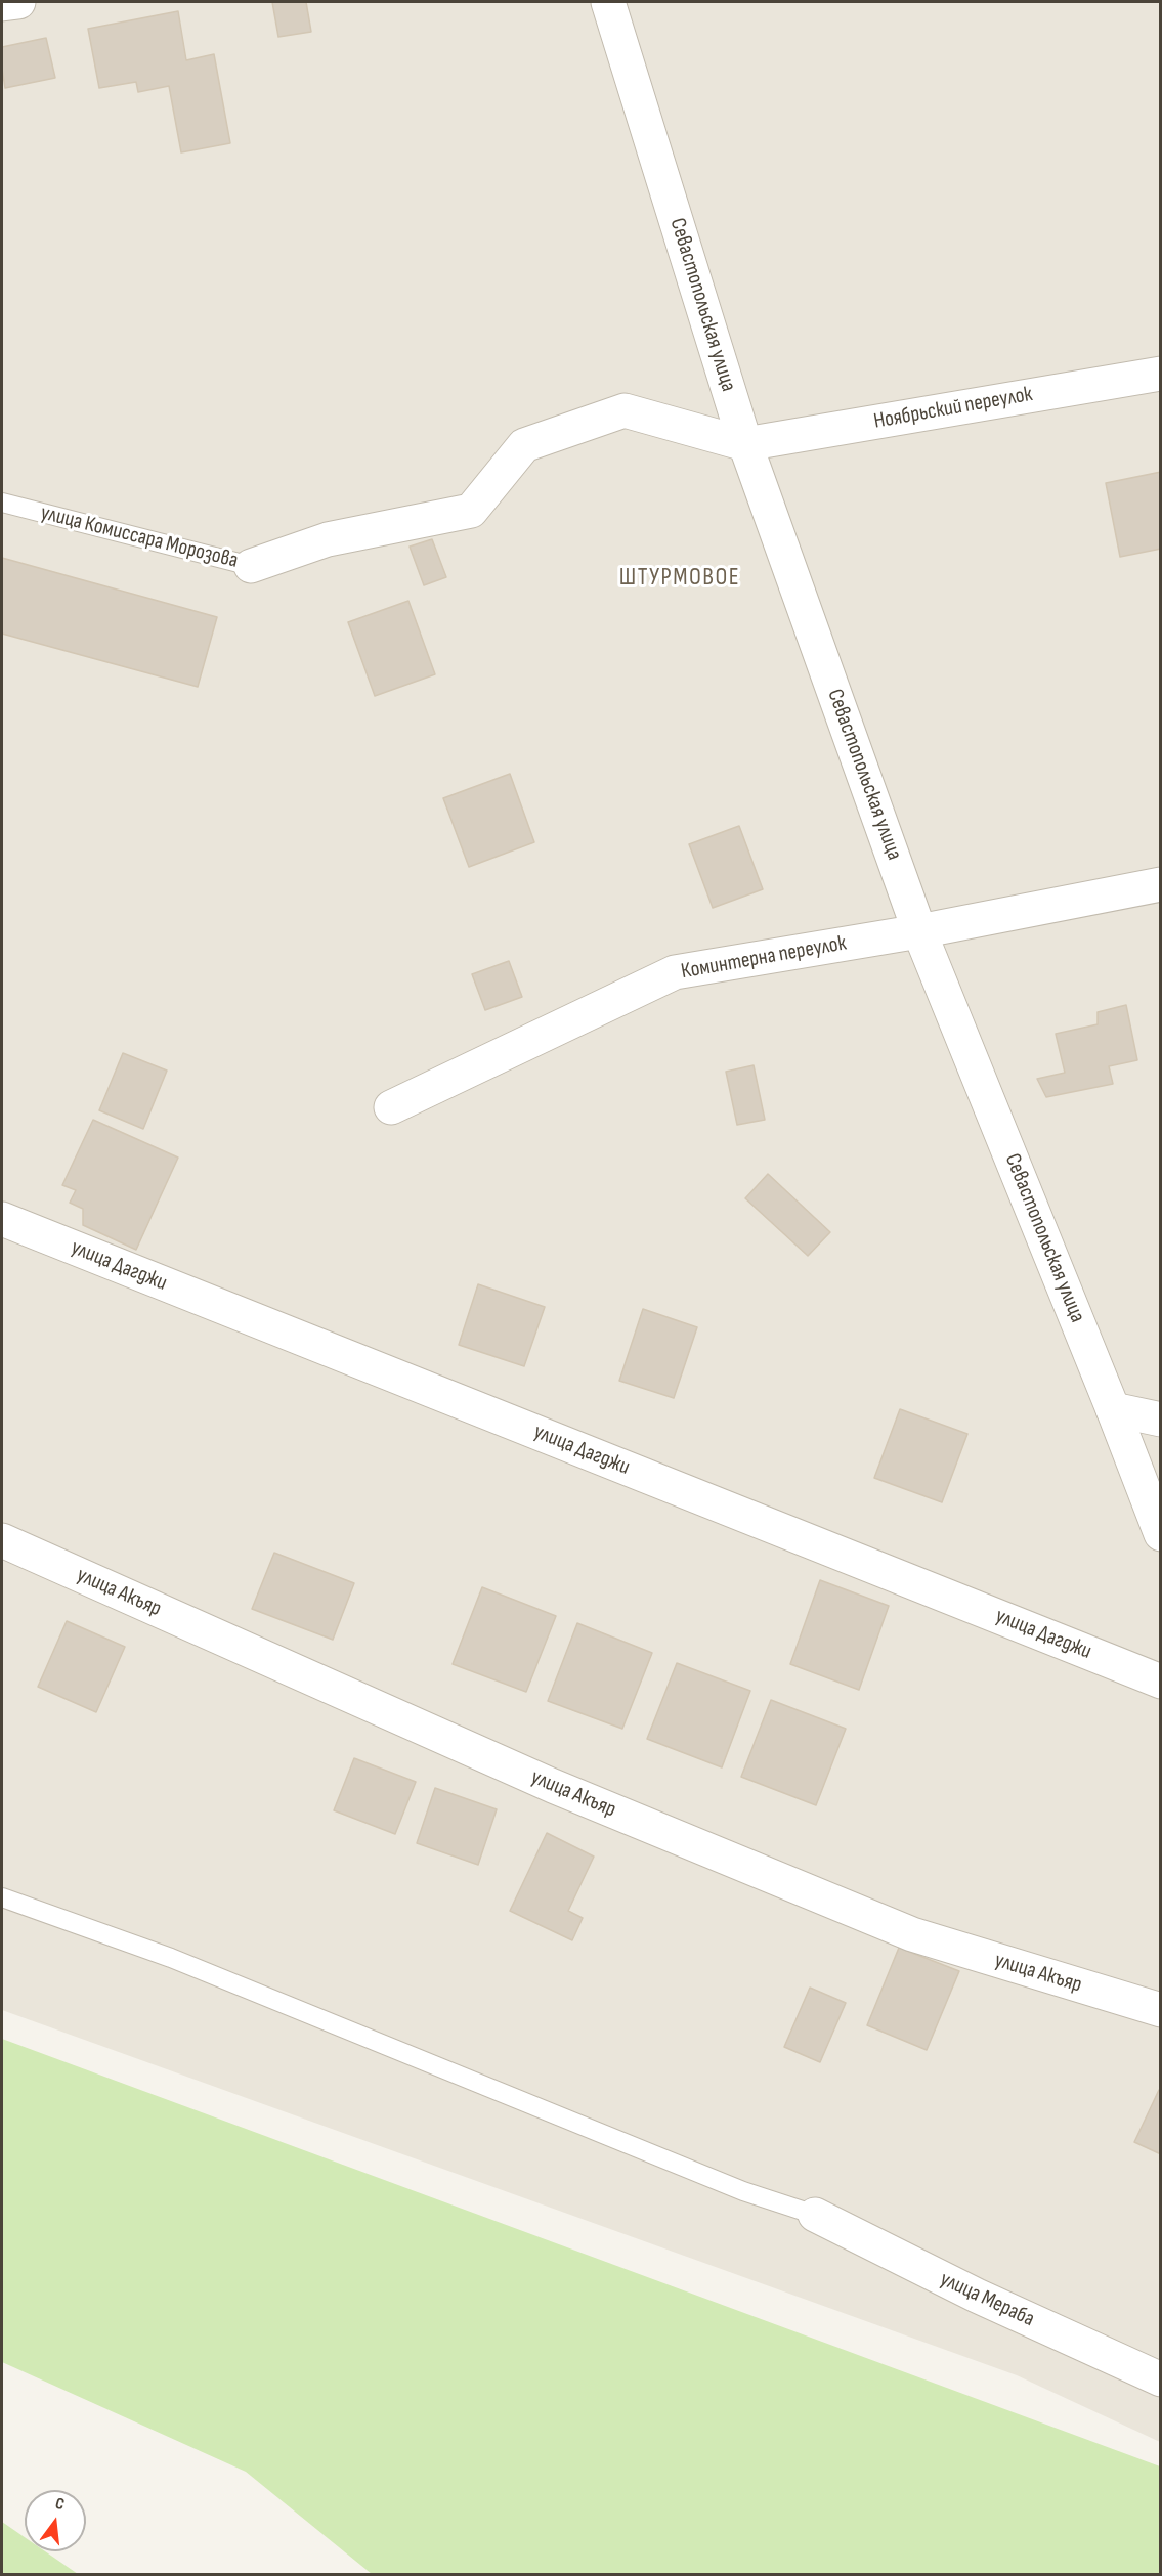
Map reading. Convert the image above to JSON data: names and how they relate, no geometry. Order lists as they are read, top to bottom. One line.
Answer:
{"streets":{"street":["Севастопольская улица","Ноябрьский переулок","улица Комиссара Морозова","Коминтерна переулок","улица Дагджи","улица Акъяр","улица Мераба"]},"crossings":[["Севастопольская улица","Ноябрьский переулок"],["Севастопольская улица","улица Комиссара Морозова"],["Севастопольская улица","Коминтерна переулок"],["Ноябрьский переулок","улица Комиссара Морозова"]],"districts":["ШТУРМОВОЕ"],"north":"top"}
